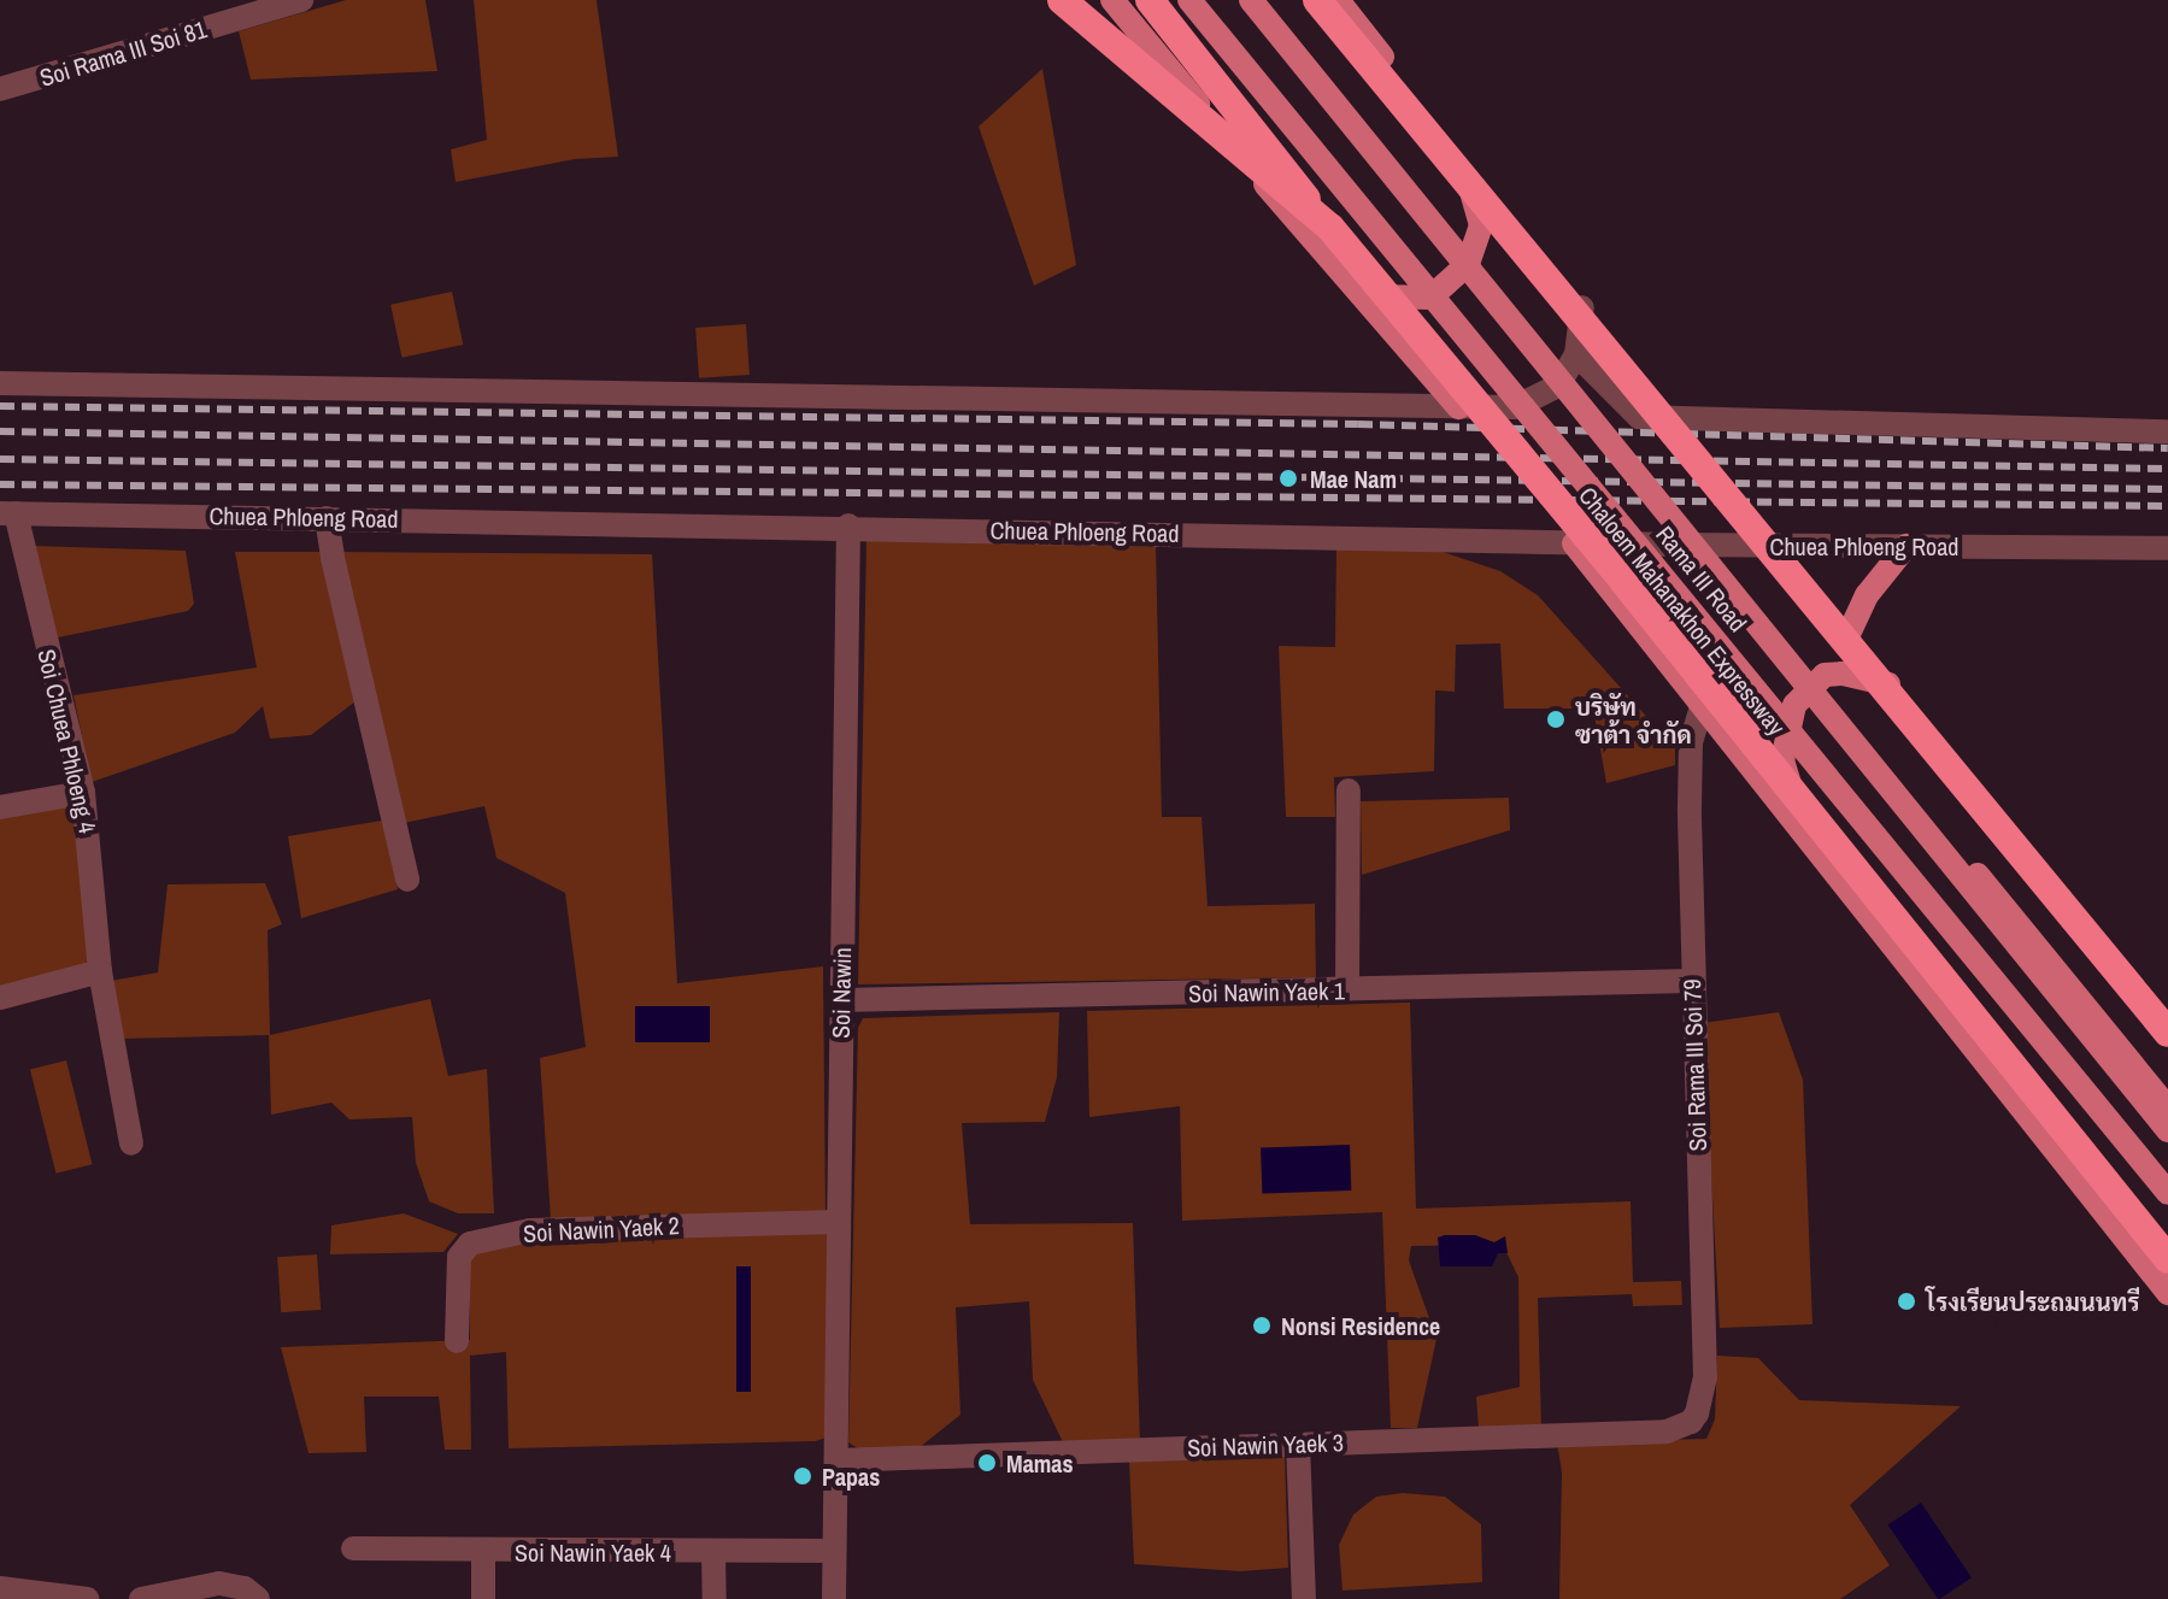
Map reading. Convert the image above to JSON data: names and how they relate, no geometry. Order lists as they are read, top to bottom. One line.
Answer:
{"streets":{"highway":["Chaloem Mahanakhon Expressway"],"main road":["Rama III Road"],"street":["Soi Rama III Soi 81","Chuea Phloeng Road","Soi Chuea Phloeng 4","Soi Nawin Yaek 1","Soi Nawin","Soi Rama III Soi 79","Soi Nawin Yaek 2","Soi Nawin Yaek 3","Soi Nawin Yaek 4"]},"crossings":[["Chuea Phloeng Road","Soi Chuea Phloeng 4"],["Chuea Phloeng Road","Soi Nawin"],["Soi Nawin Yaek 1","Soi Nawin"],["Soi Nawin Yaek 1","Soi Rama III Soi 79"],["Soi Nawin","Soi Nawin Yaek 2"],["Soi Nawin","Soi Nawin Yaek 3"],["Soi Nawin","Soi Nawin Yaek 4"],["Soi Rama III Soi 79","Soi Nawin Yaek 3"]],"places":["Mae Nam","บริษัท ซาต้า จำกัด","โรงเรียนประถมนนทรี","Nonsi Residence","Mamas","Papas"]}
